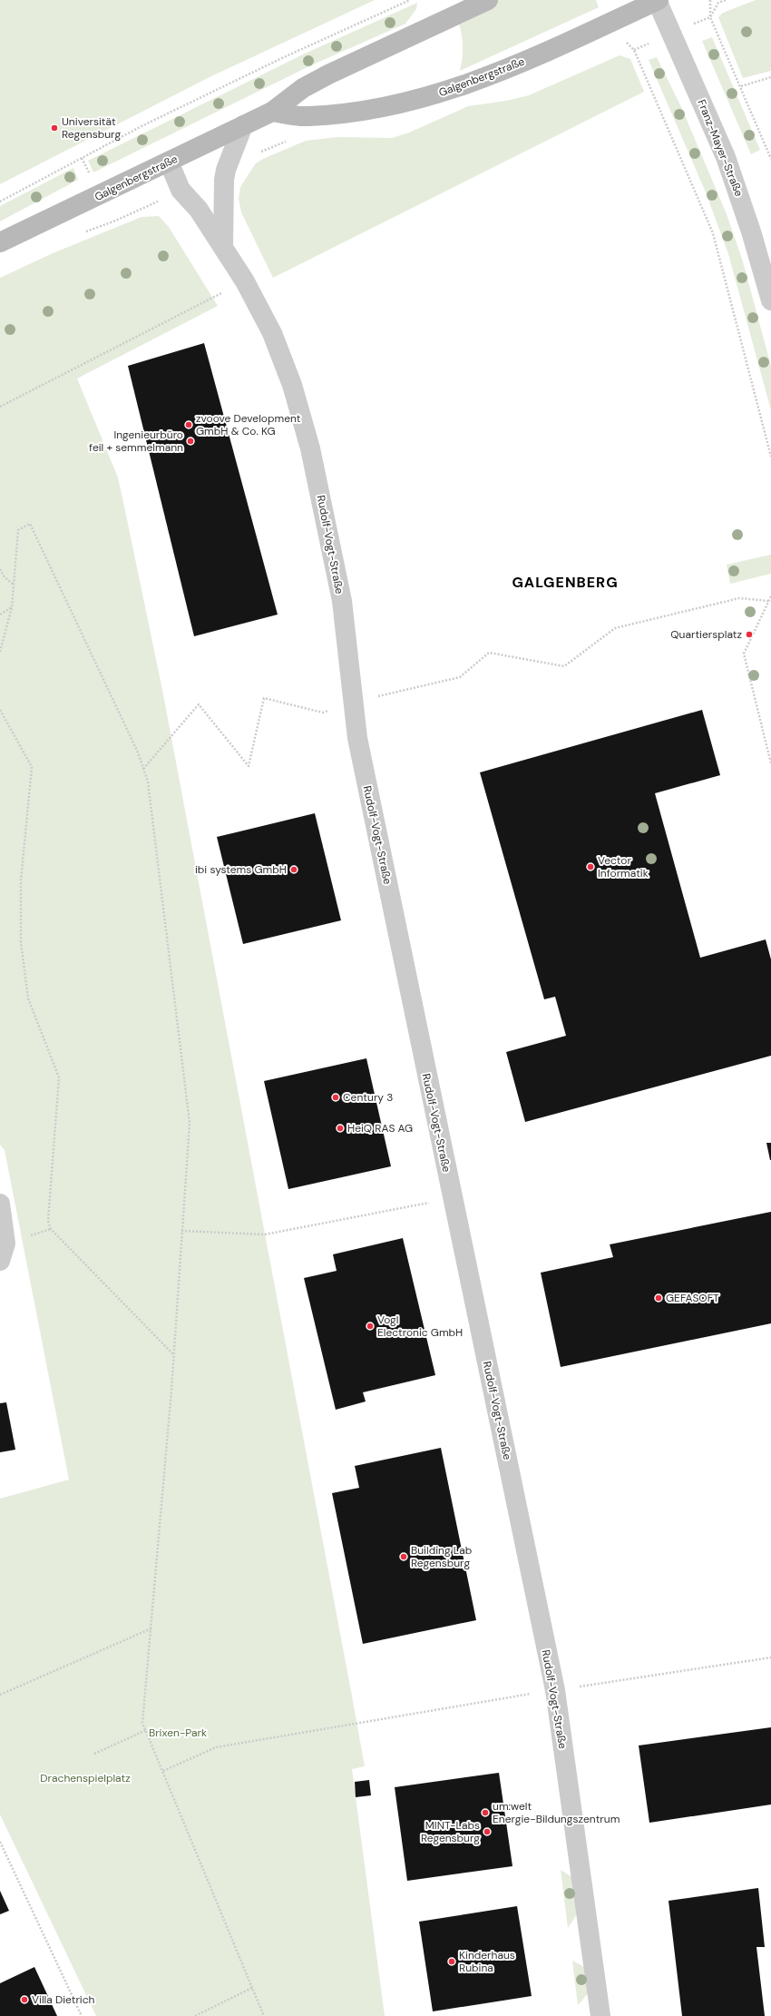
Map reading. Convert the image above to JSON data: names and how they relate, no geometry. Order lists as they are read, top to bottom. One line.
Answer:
{"streets":{"street":["Galgenbergstraße","Franz-Mayer-Straße","Rudolf-Vogt-Straße"]},"crossings":[["Galgenbergstraße","Franz-Mayer-Straße"],["Galgenbergstraße","Rudolf-Vogt-Straße"]],"districts":["GALGENBERG"],"parks":["Brixen-Park","Drachenspielplatz"],"places":["Universität Regensburg","zvoove Development GmbH & Co. KG","Ingenieurbüro feil + semmelmann","Quartiersplatz","Vector Informatik","ibi systems GmbH","Century 3","HeiQ RAS AG","GEFASOFT","Vogl Electronic GmbH","Building Lab Regensburg","um:welt Energie-Bildungszentrum","MINT-Labs Regensburg","Kinderhaus Rubina","Villa Dietrich"]}
